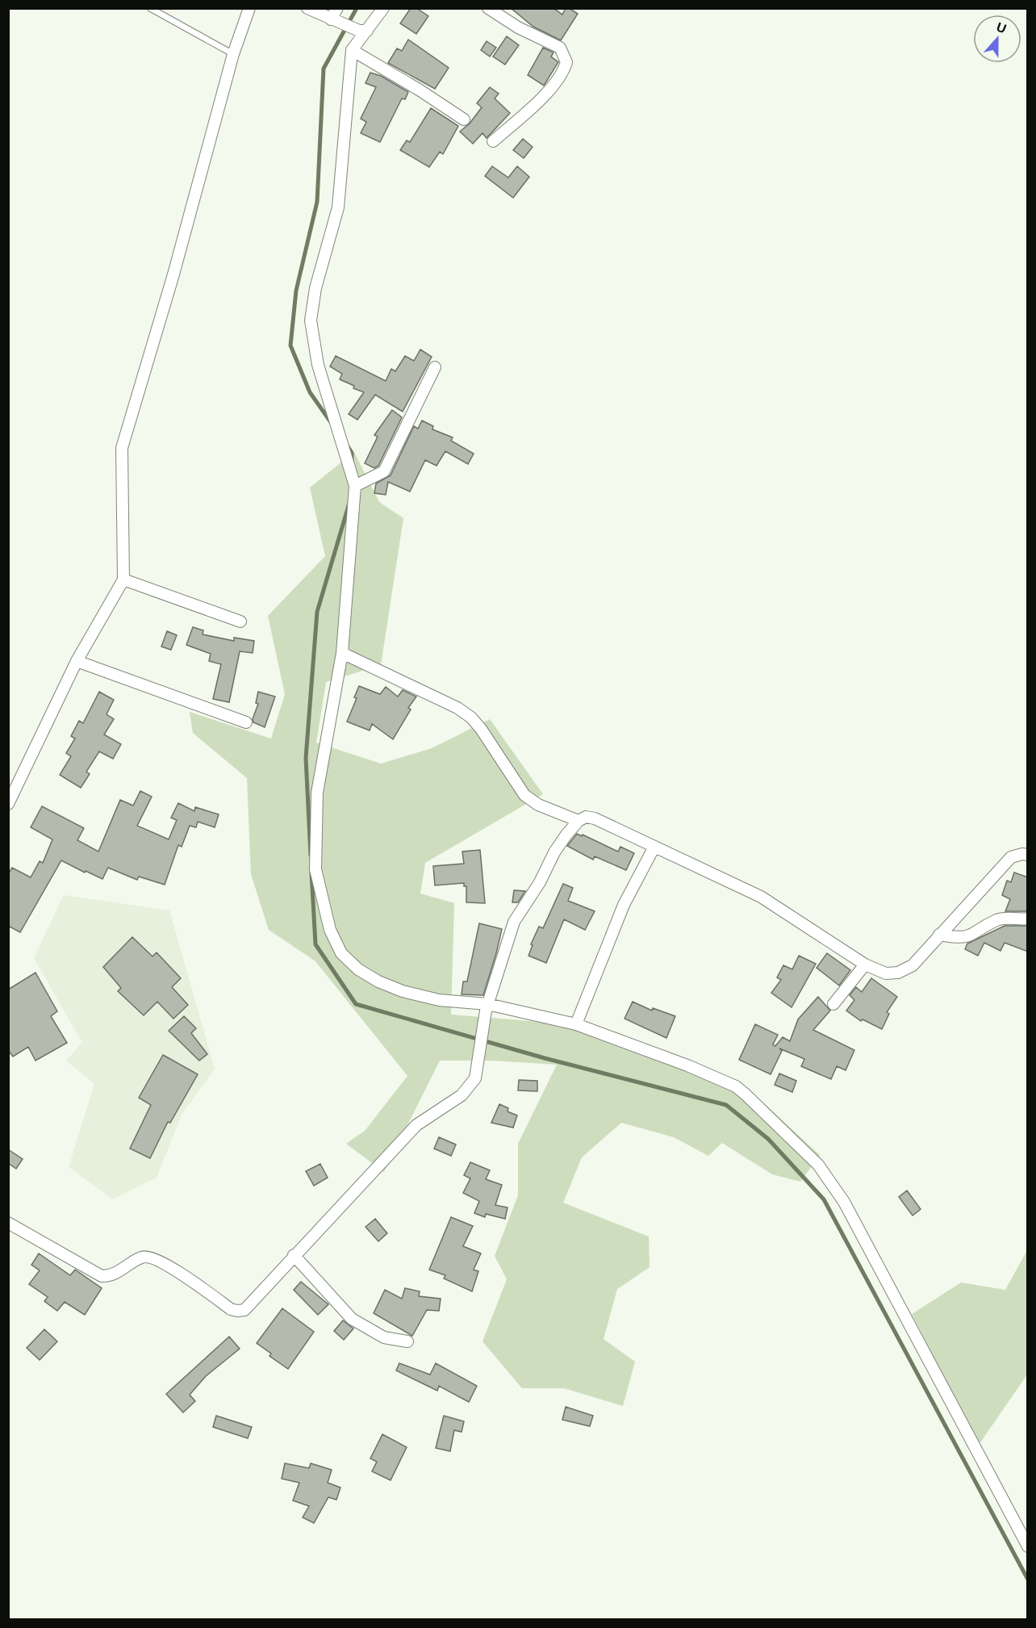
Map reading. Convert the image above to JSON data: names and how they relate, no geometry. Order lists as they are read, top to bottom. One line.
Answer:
{"north":"top"}
